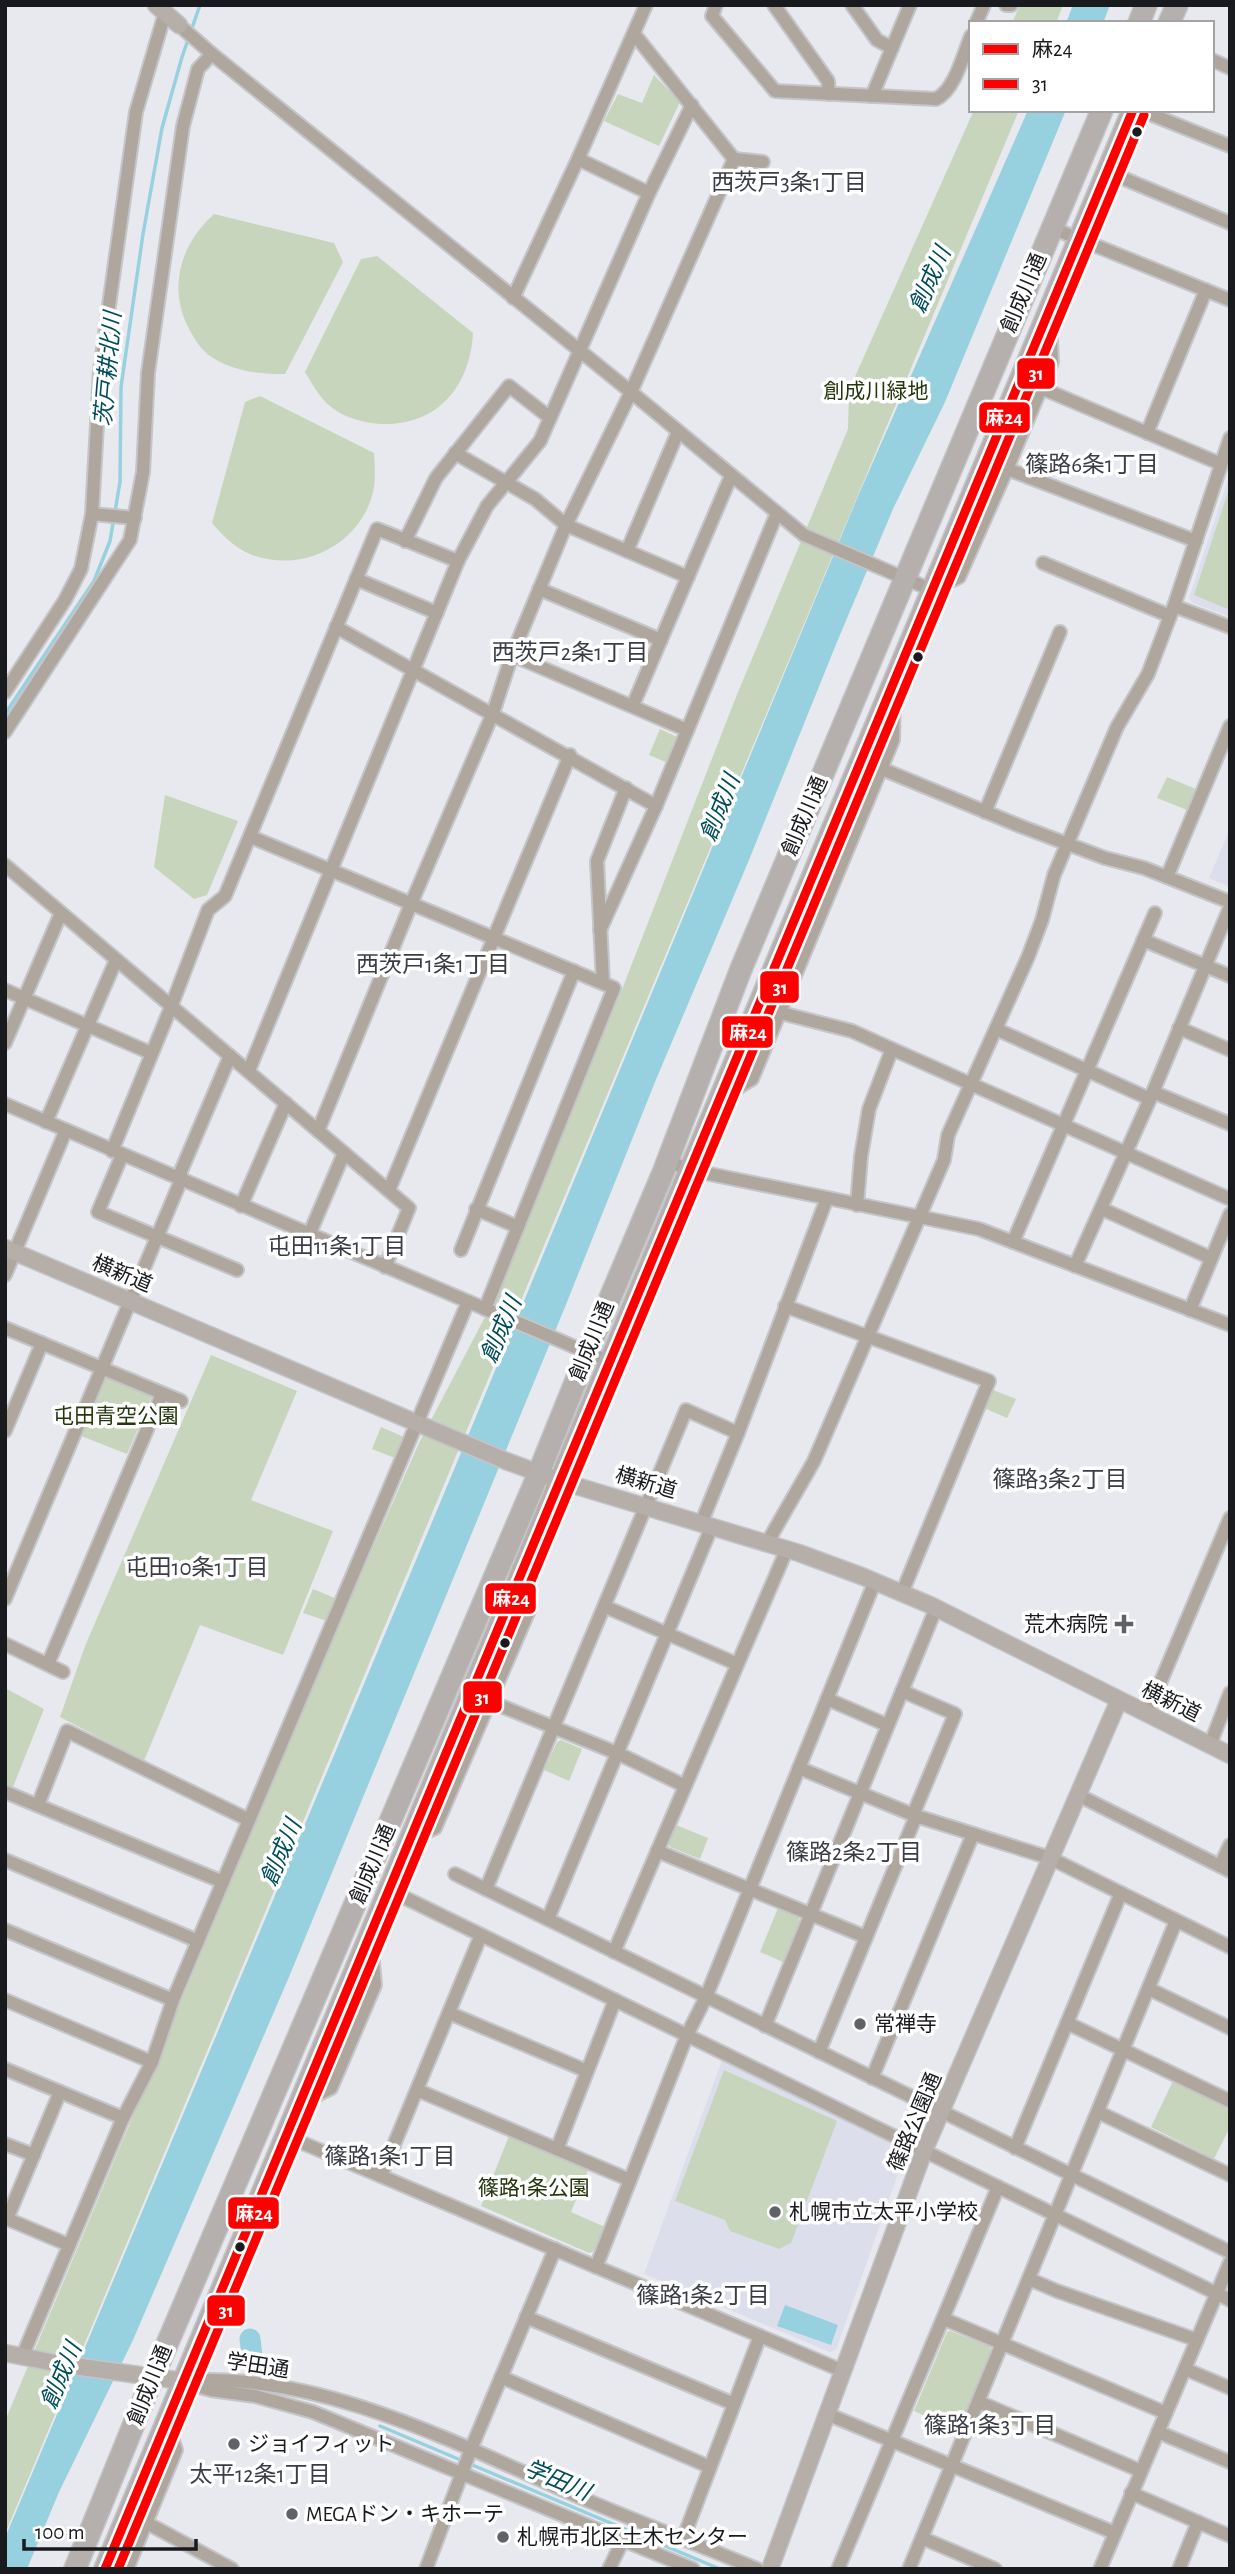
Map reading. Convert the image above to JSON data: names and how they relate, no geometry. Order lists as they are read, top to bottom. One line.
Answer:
{"streets":{"highway":["創成川通"],"street":["横新道","篠路公園通","学田通"]},"crossings":[["創成川通","横新道"],["創成川通","学田通"],["横新道","篠路公園通"]],"districts":["西茨戸3条1丁目","篠路6条1丁目","西茨戸2条1丁目","西茨戸1条1丁目","屯田11条1丁目","篠路3条2丁目","屯田10条1丁目","篠路2条2丁目","篠路1条1丁目","篠路1条2丁目","篠路1条3丁目","太平12条1丁目"],"water":["創成川","茨戸耕北川","学田川"],"parks":["創成川緑地","屯田青空公園","篠路1条公園"],"places":{"health":["荒木病院"],"other":["常禅寺","札幌市立太平小学校","ジョイフィット","MEGAドン・キホーテ","札幌市北区土木センター"]},"lines":["transit line 麻24","transit line 31"],"legend":["麻24","31"],"scale_bar":"100 m"}
